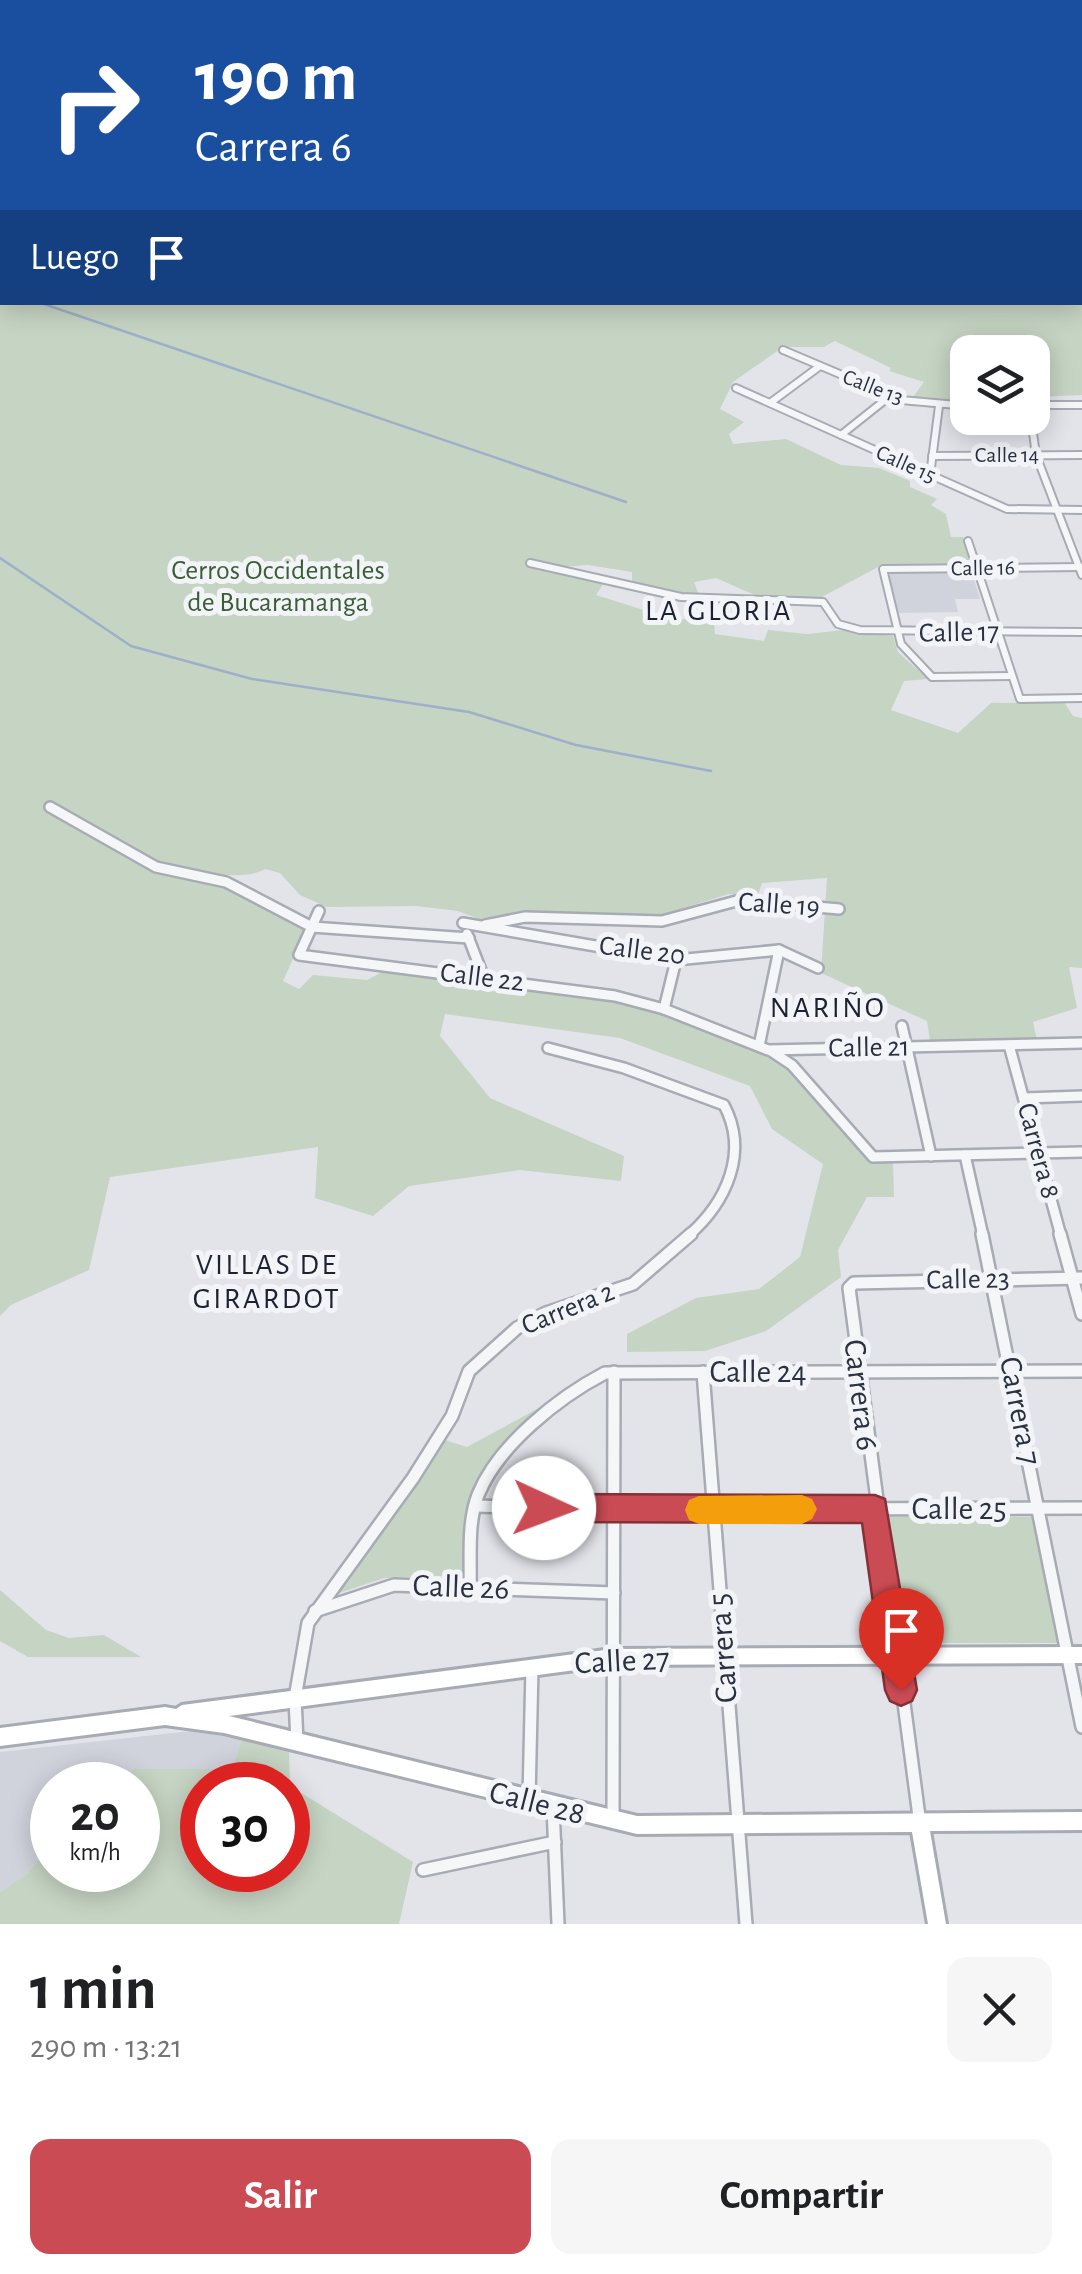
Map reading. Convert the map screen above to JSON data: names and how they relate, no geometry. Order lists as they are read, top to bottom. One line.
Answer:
{"streets":{"street":["Calle 13","Calle 14","Calle 15","Calle 16","Calle 17","Calle 19","Calle 20","Calle 22","Calle 21","Carrera 8","Calle 23","Carrera 2","Calle 24","Carrera 6","Carrera 7","Calle 25","Calle 26","Carrera 5","Calle 27","Calle 28"]},"crossings":[["Calle 16","Calle 17"],["Calle 19","Calle 20"],["Calle 22","Calle 21"],["Calle 21","Carrera 8"],["Carrera 8","Calle 23"],["Calle 23","Carrera 6"],["Calle 23","Carrera 7"],["Carrera 2","Calle 26"],["Carrera 2","Calle 27"],["Carrera 2","Calle 28"],["Calle 24","Carrera 6"],["Calle 24","Carrera 7"],["Calle 24","Carrera 5"],["Carrera 6","Calle 25"],["Carrera 6","Calle 27"],["Carrera 6","Calle 28"],["Carrera 7","Calle 25"],["Carrera 7","Calle 27"],["Calle 25","Carrera 5"],["Carrera 5","Calle 27"],["Carrera 5","Calle 28"],["Calle 27","Calle 28"]],"districts":["LA GLORIA","NARIÑO","VILLAS DE GIRARDOT"],"parks":["Cerros Occidentales de Bucaramanga"],"page":{"turn":["190 m","Carrera 6"],"then":"Luego","speed":"20 km/h","limit":"30","heading":["1 min","290 m · 13:21"],"buttons":["Salir","Compartir"]}}
